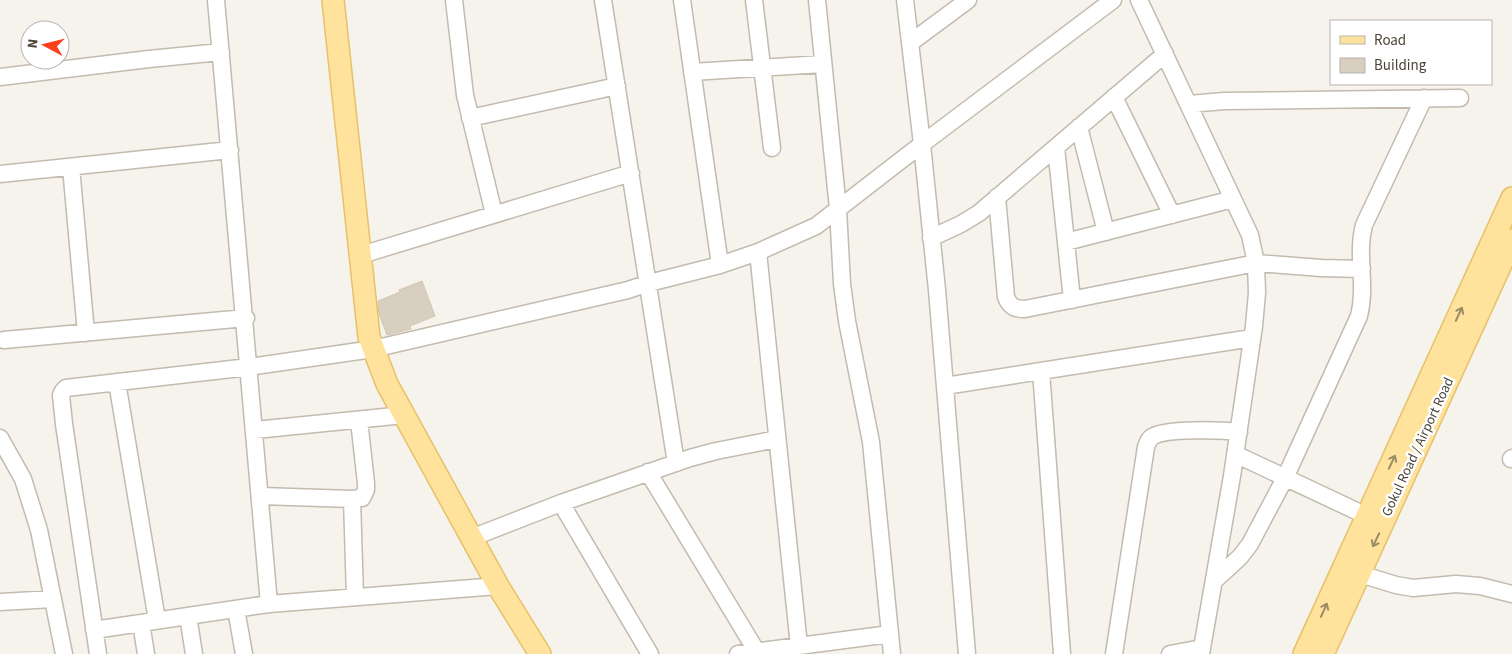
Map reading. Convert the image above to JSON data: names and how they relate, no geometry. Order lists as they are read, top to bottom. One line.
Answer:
{"streets":{"main road":["Gokul Road / Airport Road"]},"legend":["Road","Building"],"north":"left"}
